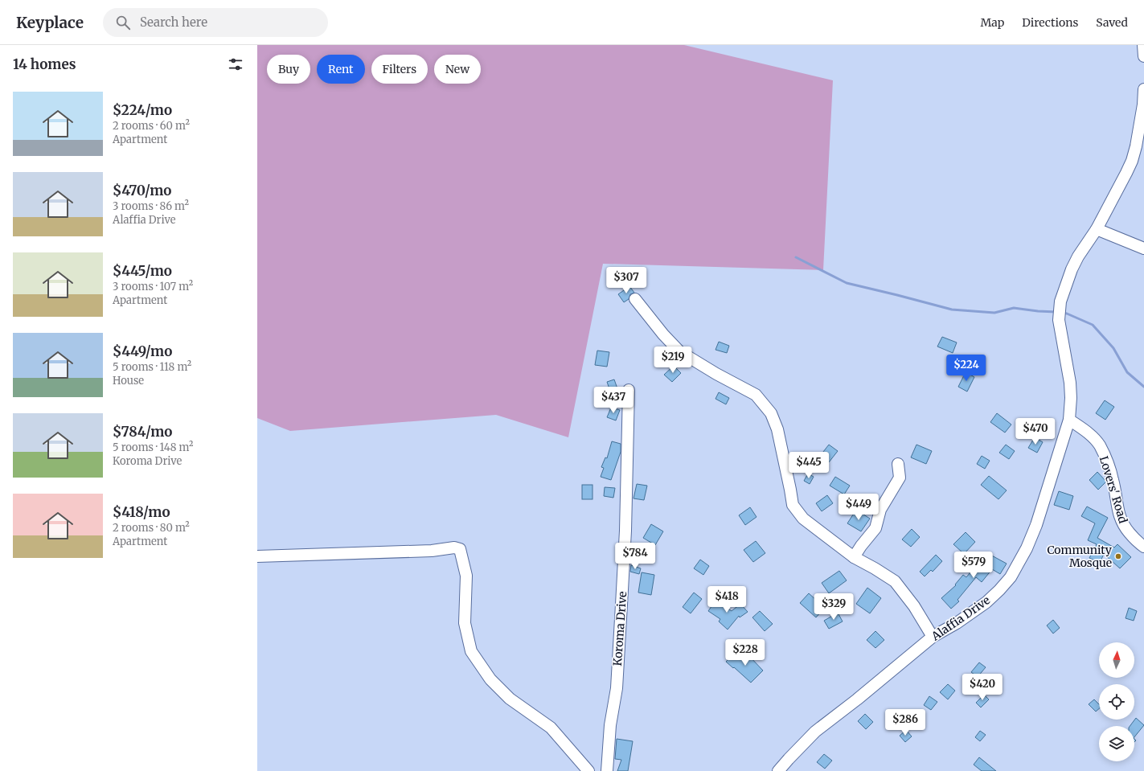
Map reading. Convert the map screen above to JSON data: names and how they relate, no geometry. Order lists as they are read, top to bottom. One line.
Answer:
{"streets":{"street":["Lovers' Road","Alaffia Drive","Koroma Drive"]},"crossings":[["Lovers' Road","Alaffia Drive"]],"places":["Community Mosque"],"north":"top","page":{"header":"Keyplace","search":"Search here","nav":["Map","Directions","Saved"],"heading":"14 homes","chip":["Buy","Rent","Filters","New"],"list":[{"name":"$224/mo","note":"2 rooms · 60 m² · Apartment"},{"name":"$470/mo","note":"3 rooms · 86 m² · Alaffia Drive"},{"name":"$445/mo","note":"3 rooms · 107 m² · Apartment"},{"name":"$449/mo","note":"5 rooms · 118 m² · House"},{"name":"$784/mo","note":"5 rooms · 148 m² · Koroma Drive"},{"name":"$418/mo","note":"2 rooms · 80 m² · Apartment"}],"price":["$307","$219","$224","$437","$470","$445","$449","$784","$579","$418","$329","$228","$420","$286"]}}
